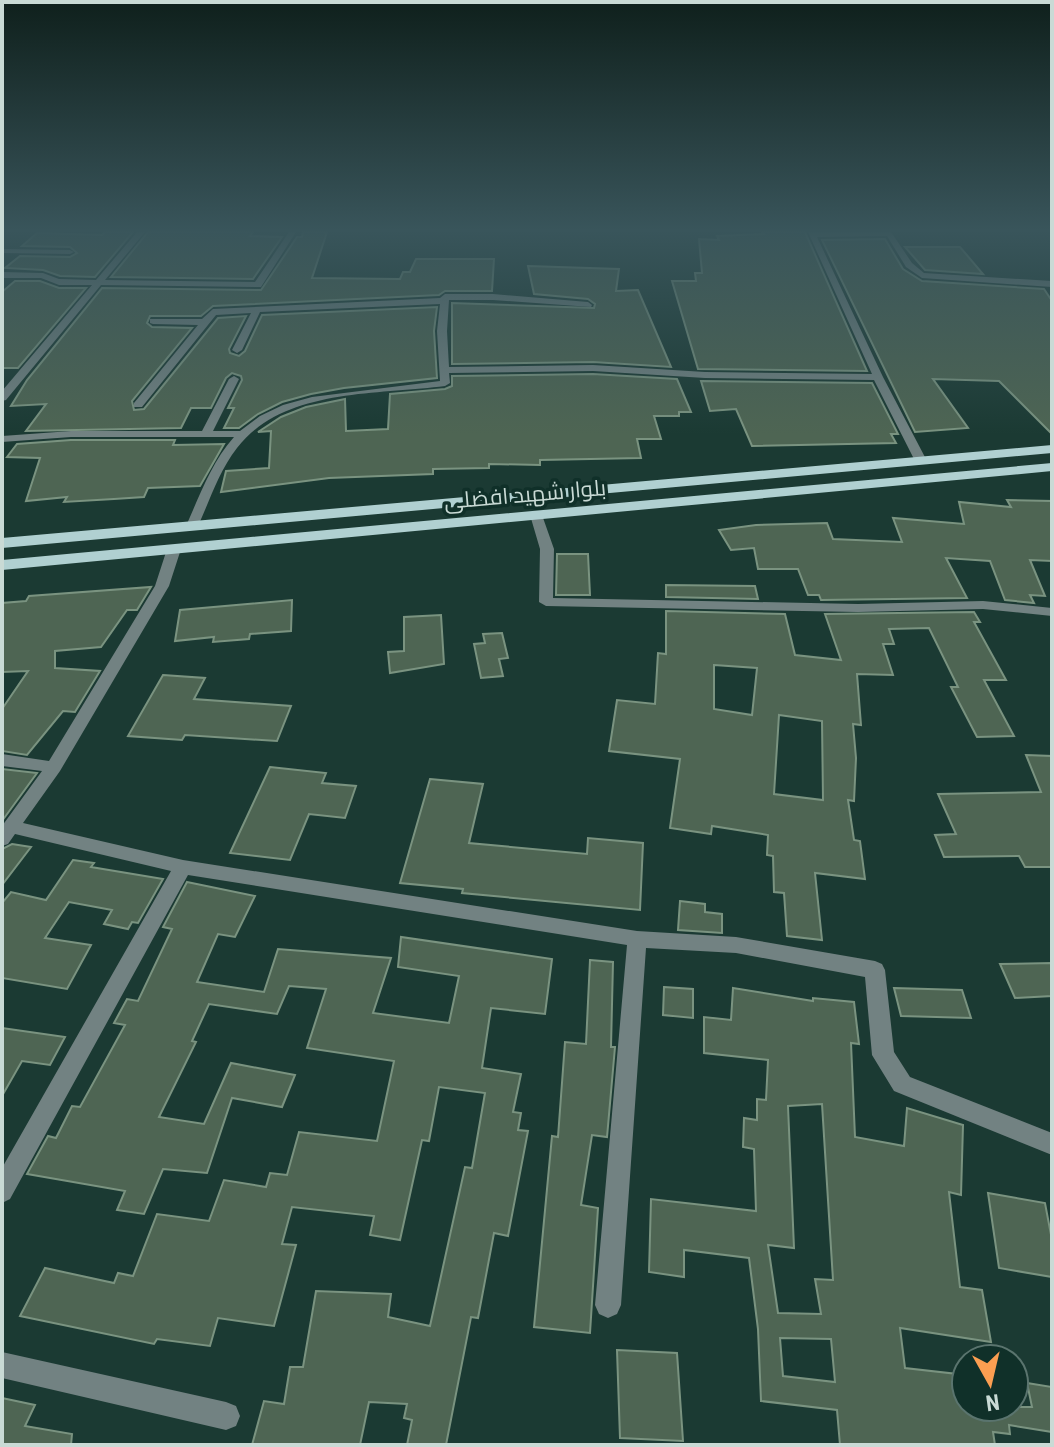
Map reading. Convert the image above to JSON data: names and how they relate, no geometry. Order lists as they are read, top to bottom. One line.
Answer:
{"streets":{"main road":["بلوار شهید افضلی"]},"north":"bottom"}
